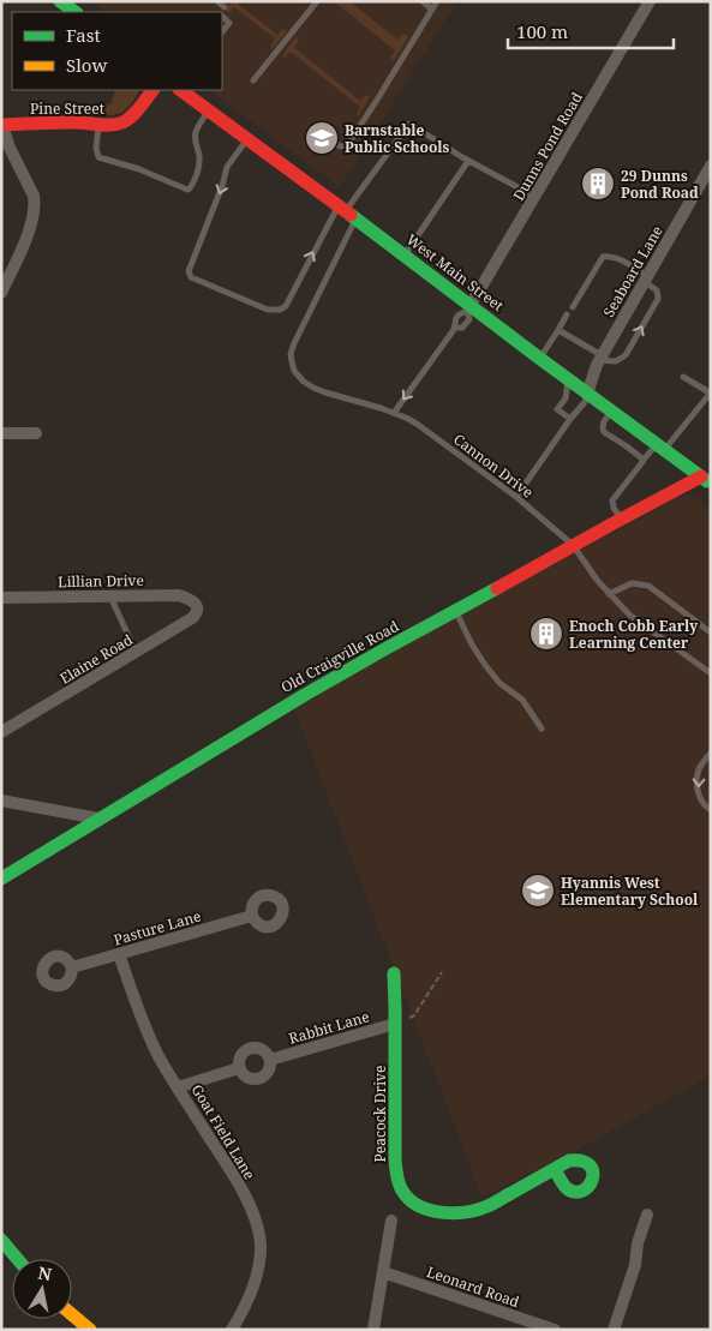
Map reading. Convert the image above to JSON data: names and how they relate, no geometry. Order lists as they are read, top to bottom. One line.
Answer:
{"streets":{"street":["Pine Street","Dunns Pond Road","Seaboard Lane","West Main Street","Lillian Drive","Old Craigville Road","Elaine Road","Pasture Lane","Rabbit Lane","Peacock Drive","Goat Field Lane","Leonard Road"],"lane":["Cannon Drive"]},"crossings":[["Dunns Pond Road","West Main Street"],["Seaboard Lane","West Main Street"],["West Main Street","Cannon Drive"],["West Main Street","Old Craigville Road"],["Cannon Drive","Old Craigville Road"],["Lillian Drive","Elaine Road"],["Pasture Lane","Goat Field Lane"],["Rabbit Lane","Peacock Drive"]],"places":{"school or university":["Barnstable Public Schools","Hyannis West Elementary School"],"building":["29 Dunns Pond Road","Enoch Cobb Early Learning Center"]},"legend":["Fast","Slow"],"scale_bar":"100 m","north":"top"}
